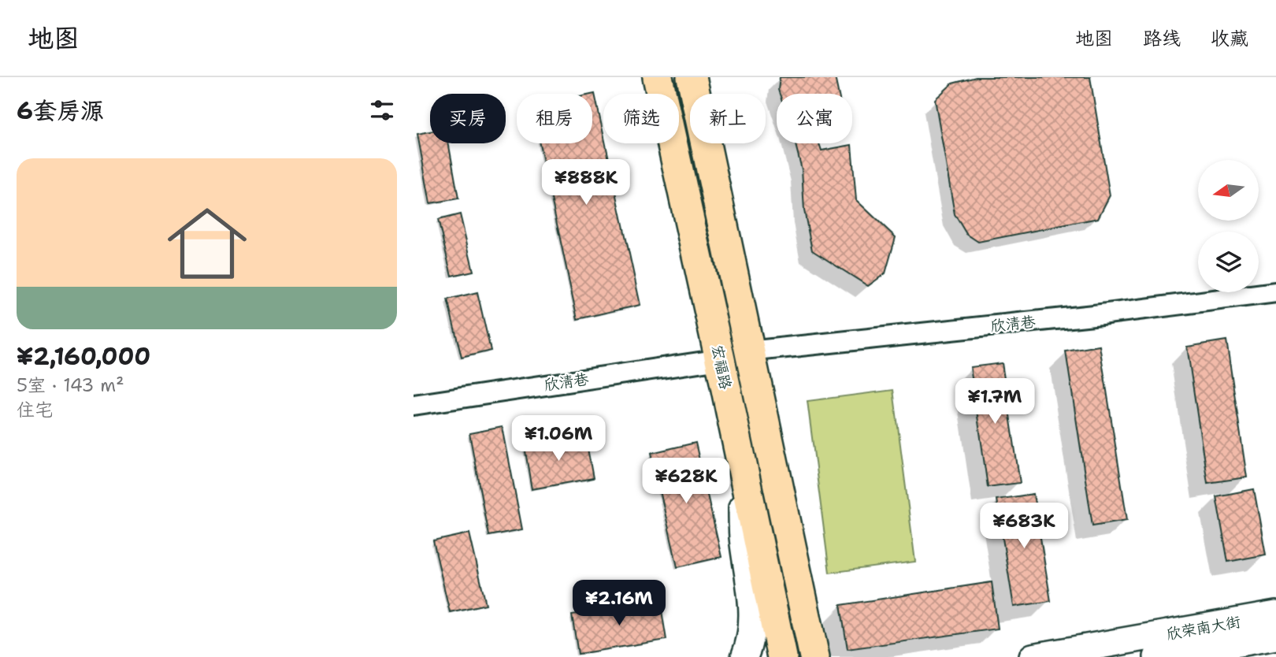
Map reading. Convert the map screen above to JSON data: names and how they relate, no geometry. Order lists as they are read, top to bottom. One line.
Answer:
{"streets":{"main road":["宏福路"],"street":["欣清巷","欣荣南大街"]},"crossings":[["欣清巷","宏福路"]],"north":"left","page":{"header":"地图","nav":["地图","路线","收藏"],"heading":"6套房源","chip":["买房","租房","筛选","新上","公寓"],"list":[{"name":"¥2,160,000","note":"5室 · 143 m² · 住宅"}],"price":["¥888K","¥1.7M","¥1.06M","¥628K","¥683K","¥2.16M"]}}
